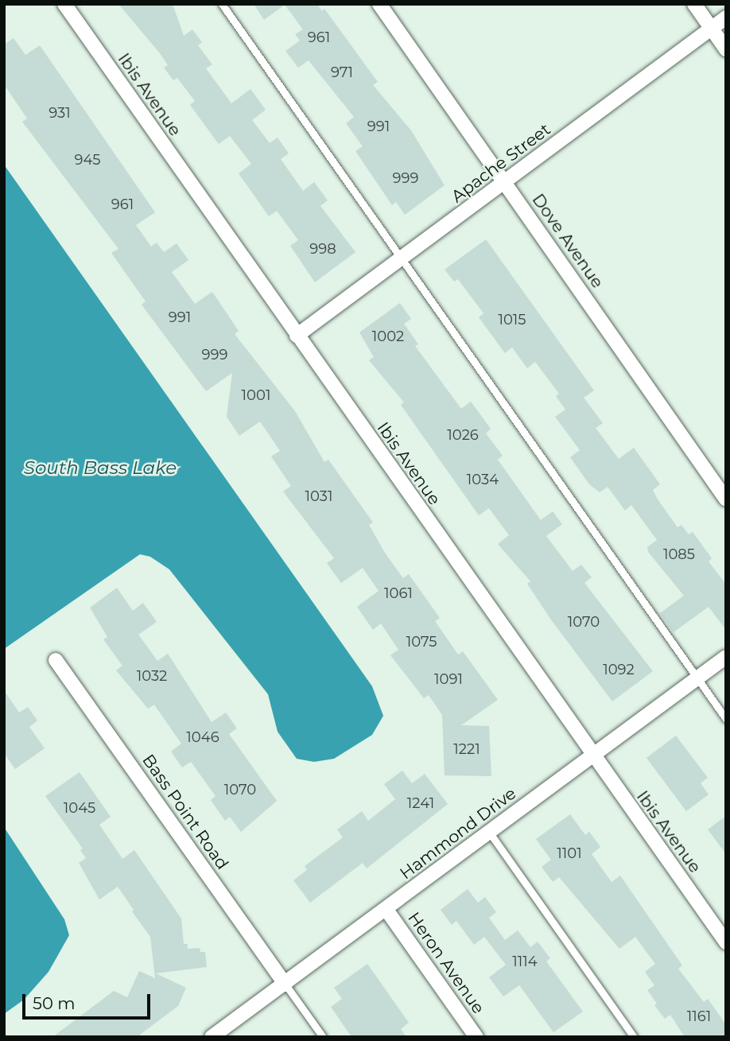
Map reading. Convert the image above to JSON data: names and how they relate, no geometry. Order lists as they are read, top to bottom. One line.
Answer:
{"streets":{"street":["Ibis Avenue","Apache Street","Dove Avenue","Bass Point Road","Hammond Drive","Heron Avenue"]},"crossings":[["Ibis Avenue","Apache Street"],["Ibis Avenue","Hammond Drive"],["Apache Street","Dove Avenue"],["Bass Point Road","Hammond Drive"],["Hammond Drive","Heron Avenue"]],"water":["South Bass Lake"],"house_numbers":["961","971","931","991","945","999","961","998","991","1015","1002","999","1001","1026","1034","1031","1085","1061","1070","1075","1092","1032","1091","1046","1221","1070","1241","1045","1101","1114","1161"],"scale_bar":"50 m"}
